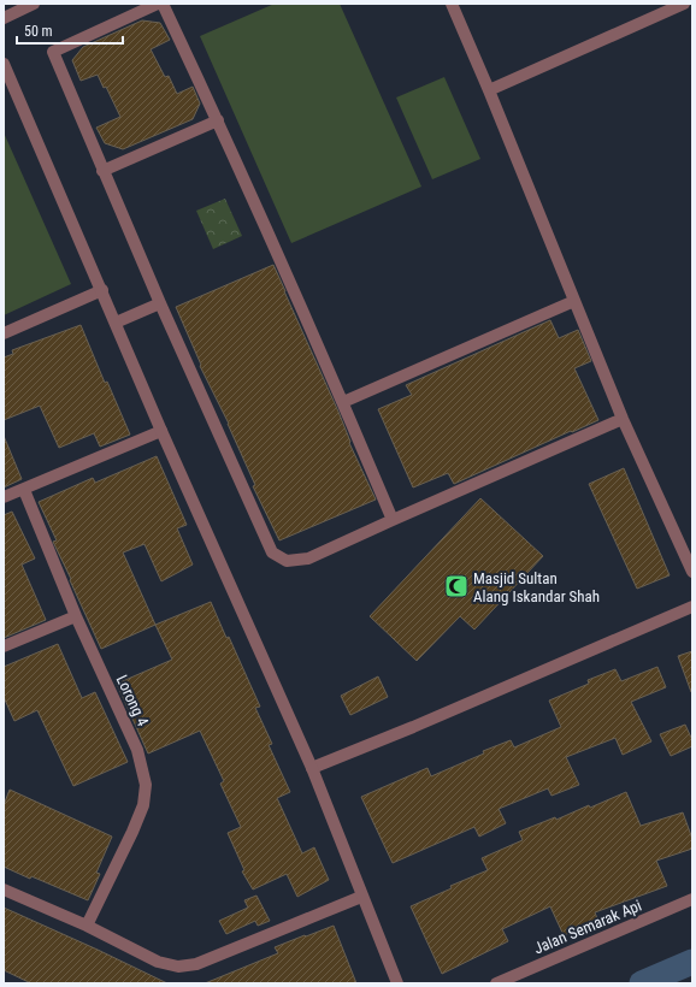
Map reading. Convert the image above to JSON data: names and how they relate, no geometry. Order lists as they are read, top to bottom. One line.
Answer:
{"streets":{"street":["Lorong 4","Jalan Semarak Api"]},"places":{"mosque":["Masjid Sultan Alang Iskandar Shah"]},"scale_bar":"50 m"}
